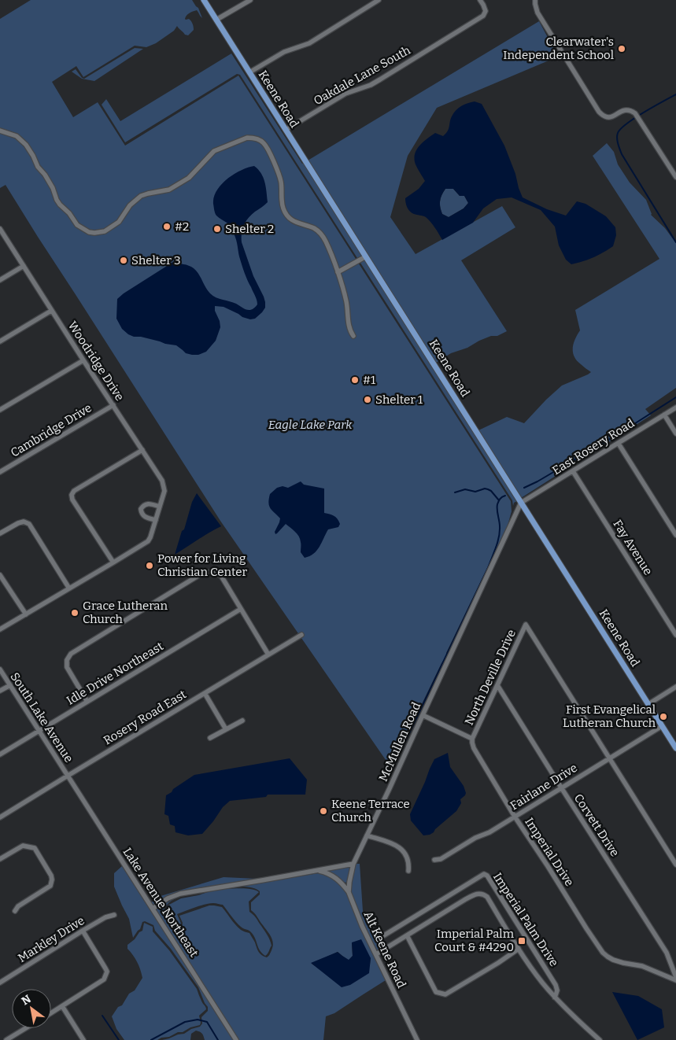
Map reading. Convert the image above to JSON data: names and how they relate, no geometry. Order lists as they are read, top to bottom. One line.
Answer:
{"streets":{"main road":["Keene Road"],"street":["Oakdale Lane South","Woodridge Drive","Cambridge Drive","East Rosery Road","Fay Avenue","Idle Drive Northeast","North Deville Drive","South Lake Avenue","Rosery Road East","McMullen Road","Fairlane Drive","Corvett Drive","Imperial Drive","Lake Avenue Northeast","Imperial Palm Drive","Markley Drive","Alt Keene Road"]},"crossings":[["Oakdale Lane South","Keene Road"],["Keene Road","East Rosery Road"],["Keene Road","McMullen Road"],["Keene Road","Fairlane Drive"],["Woodridge Drive","Cambridge Drive"],["East Rosery Road","Fay Avenue"],["East Rosery Road","McMullen Road"],["Idle Drive Northeast","South Lake Avenue"],["North Deville Drive","Fairlane Drive"],["North Deville Drive","Corvett Drive"],["North Deville Drive","Imperial Drive"],["South Lake Avenue","Rosery Road East"],["South Lake Avenue","Lake Avenue Northeast"],["Rosery Road East","Lake Avenue Northeast"],["McMullen Road","Alt Keene Road"],["Fairlane Drive","Corvett Drive"],["Fairlane Drive","Imperial Drive"],["Corvett Drive","Imperial Drive"]],"parks":["Eagle Lake Park"],"places":{"other":["Clearwater's Independent School","#2","Shelter 2","Shelter 3","#1","Shelter 1","Power for Living Christian Center","Grace Lutheran Church","First Evangelical Lutheran Church","Keene Terrace Church"],"transit":["Imperial Palm Court & #4290"]},"north":"top left"}
